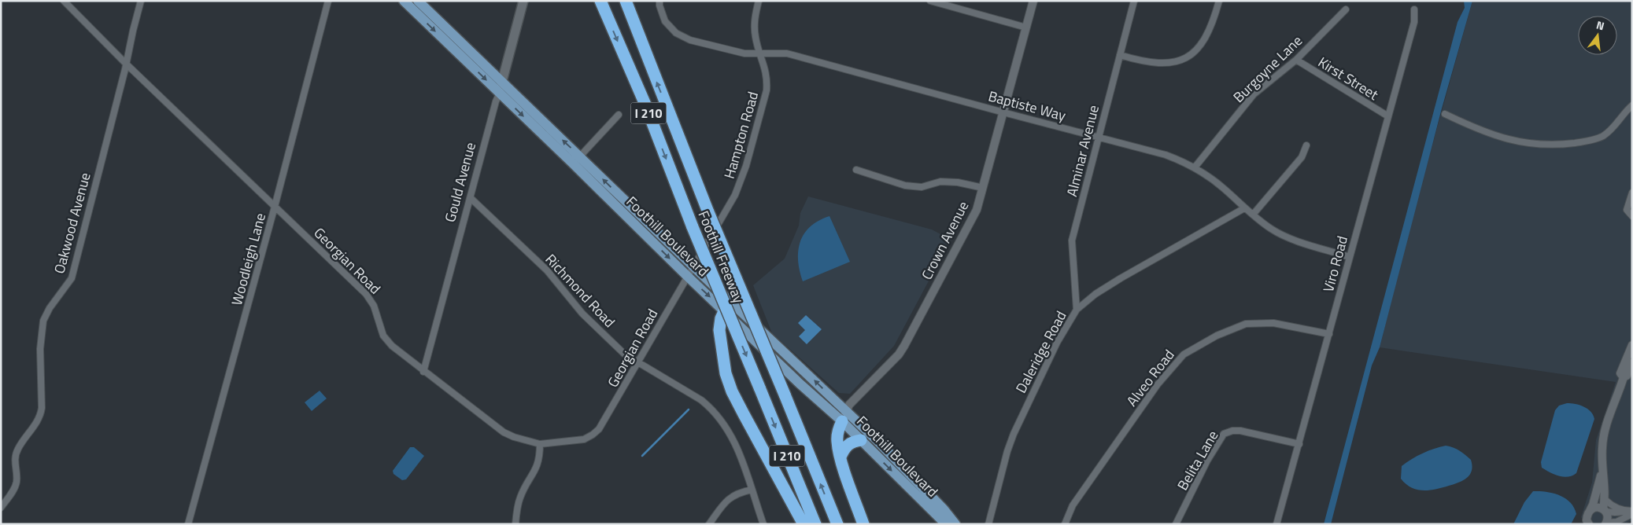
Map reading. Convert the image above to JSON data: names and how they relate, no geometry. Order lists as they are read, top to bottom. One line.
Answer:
{"streets":{"highway":["I 210","Foothill Freeway"],"main road":["Gould Avenue","Foothill Boulevard"],"street":["Burgoyne Lane","Kirst Street","Baptiste Way","Hampton Road","Alminar Avenue","Oakwood Avenue","Crown Avenue","Woodleigh Lane","Georgian Road","Viro Road","Richmond Road","Daleridge Road","Alveo Road","Belita Lane"]},"crossings":[["Burgoyne Lane","Kirst Street"],["Burgoyne Lane","Baptiste Way"],["Kirst Street","Viro Road"],["Baptiste Way","Hampton Road"],["Baptiste Way","Alminar Avenue"],["Baptiste Way","Crown Avenue"],["Baptiste Way","Viro Road"],["Baptiste Way","Daleridge Road"],["Hampton Road","Foothill Boulevard"],["Hampton Road","Georgian Road"],["Alminar Avenue","Daleridge Road"],["Gould Avenue","Foothill Boulevard"],["Gould Avenue","Georgian Road"],["Gould Avenue","Richmond Road"],["Oakwood Avenue","Georgian Road"],["Foothill Boulevard","Crown Avenue"],["Foothill Boulevard","Georgian Road"],["Woodleigh Lane","Georgian Road"],["Georgian Road","Richmond Road"],["Viro Road","Alveo Road"],["Viro Road","Belita Lane"]],"north":"top"}
